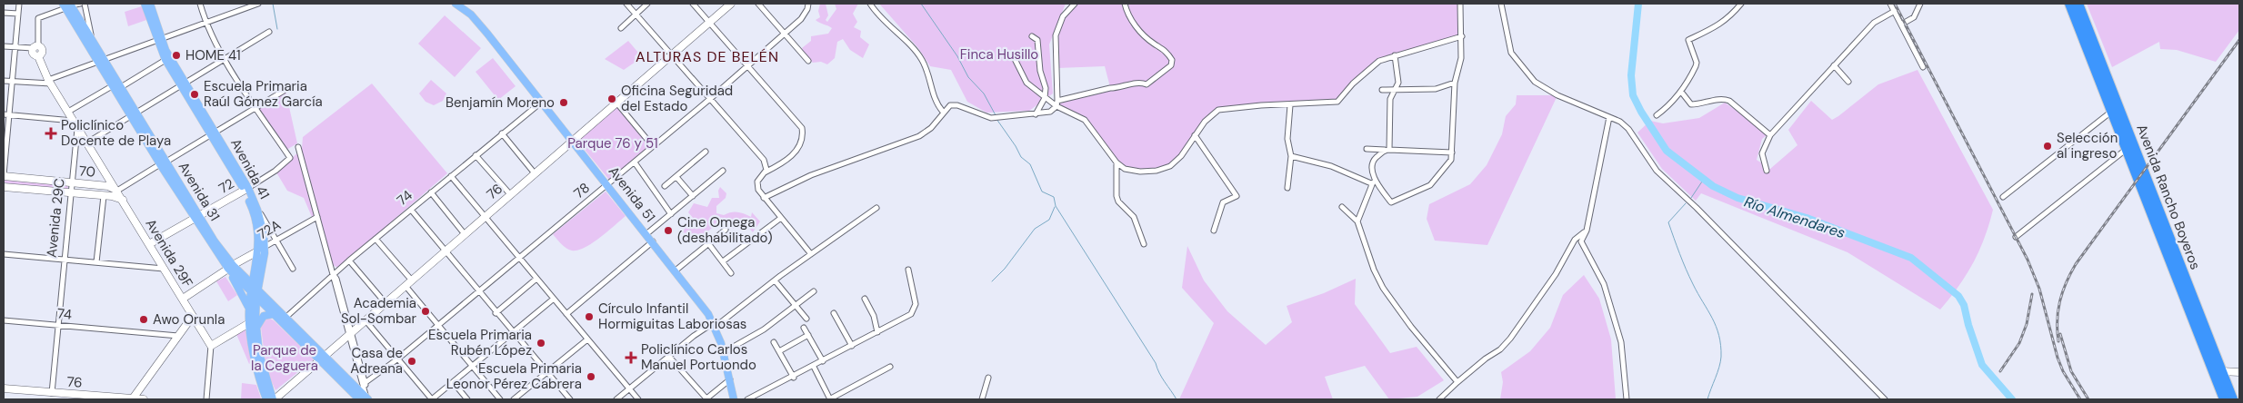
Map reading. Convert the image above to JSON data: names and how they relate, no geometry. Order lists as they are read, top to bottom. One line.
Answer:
{"streets":{"highway":["Avenida Rancho Boyeros"],"main road":["Avenida 41","Avenida 31","Avenida 51"],"street":["70","72","78","76","74","Avenida 29C","72A","Avenida 29F"]},"crossings":[["Avenida 41","72"],["Avenida 41","Avenida 31"],["Avenida 41","72A"],["70","Avenida 29C"],["70","Avenida 29F"],["72","Avenida 31"],["72","Avenida 29F"],["78","Avenida 51"],["Avenida 31","72A"],["76","Avenida 51"],["76","Avenida 29C"],["Avenida 51","74"],["74","Avenida 29C"],["Avenida 29C","Avenida 29F"],["72A","Avenida 29F"]],"districts":["ALTURAS DE BELÉN"],"water":["Río Almendares"],"parks":["Finca Husillo","Parque 76 y 51","Parque de la Ceguera"],"places":{"other":["HOME 41","Escuela Primaria Raúl Gómez García","Oficina Seguridad del Estado","Benjamín Moreno","Selección al ingreso","Cine Omega (deshabilitado)","Academia Sol-Sombar","Círculo Infantil Hormiguitas Laboriosas","Awo Orunla","Escuela Primaria Rubén López","Casa de Adreana","Escuela Primaria Leonor Pérez Cabrera"],"health":["Policlínico Docente de Playa","Policlínico Carlos Manuel Portuondo"]}}
